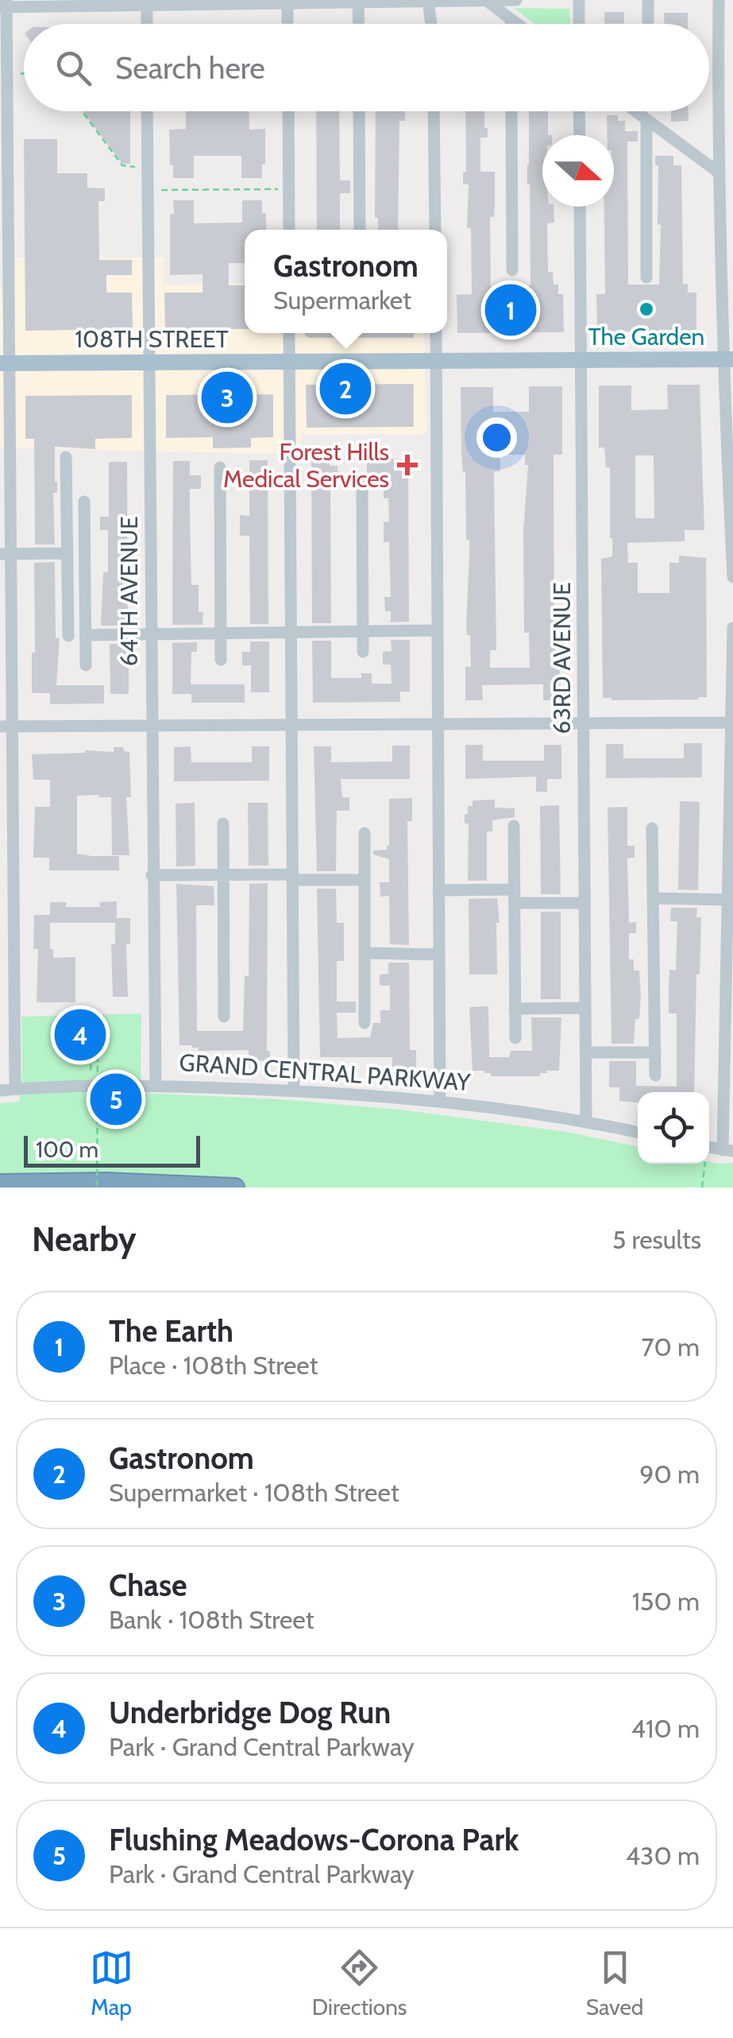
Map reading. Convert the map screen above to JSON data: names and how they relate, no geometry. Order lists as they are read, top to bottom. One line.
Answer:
{"streets":{"main road":["108TH STREET"],"street":["64TH AVENUE","63RD AVENUE","GRAND CENTRAL PARKWAY"]},"crossings":[["108TH STREET","64TH AVENUE"],["108TH STREET","63RD AVENUE"],["64TH AVENUE","GRAND CENTRAL PARKWAY"],["63RD AVENUE","GRAND CENTRAL PARKWAY"]],"places":{"other":["The Garden"],"health":["Forest Hills Medical Services"]},"scale_bar":"100 m","north":"right","page":{"search":"Search here","popup":["Gastronom","Supermarket"],"pins":["1","2","3","4","5"],"scale":"100 m","heading":["Nearby","5 results"],"list":[{"mark":"1","name":"The Earth","note":"Place · 108th Street","value":"70 m"},{"mark":"2","name":"Gastronom","note":"Supermarket · 108th Street","value":"90 m"},{"mark":"3","name":"Chase","note":"Bank · 108th Street","value":"150 m"},{"mark":"4","name":"Underbridge Dog Run","note":"Park · Grand Central Parkway","value":"410 m"},{"mark":"5","name":"Flushing Meadows-Corona Park","note":"Park · Grand Central Parkway","value":"430 m"}],"nav":["Map","Directions","Saved"]}}
